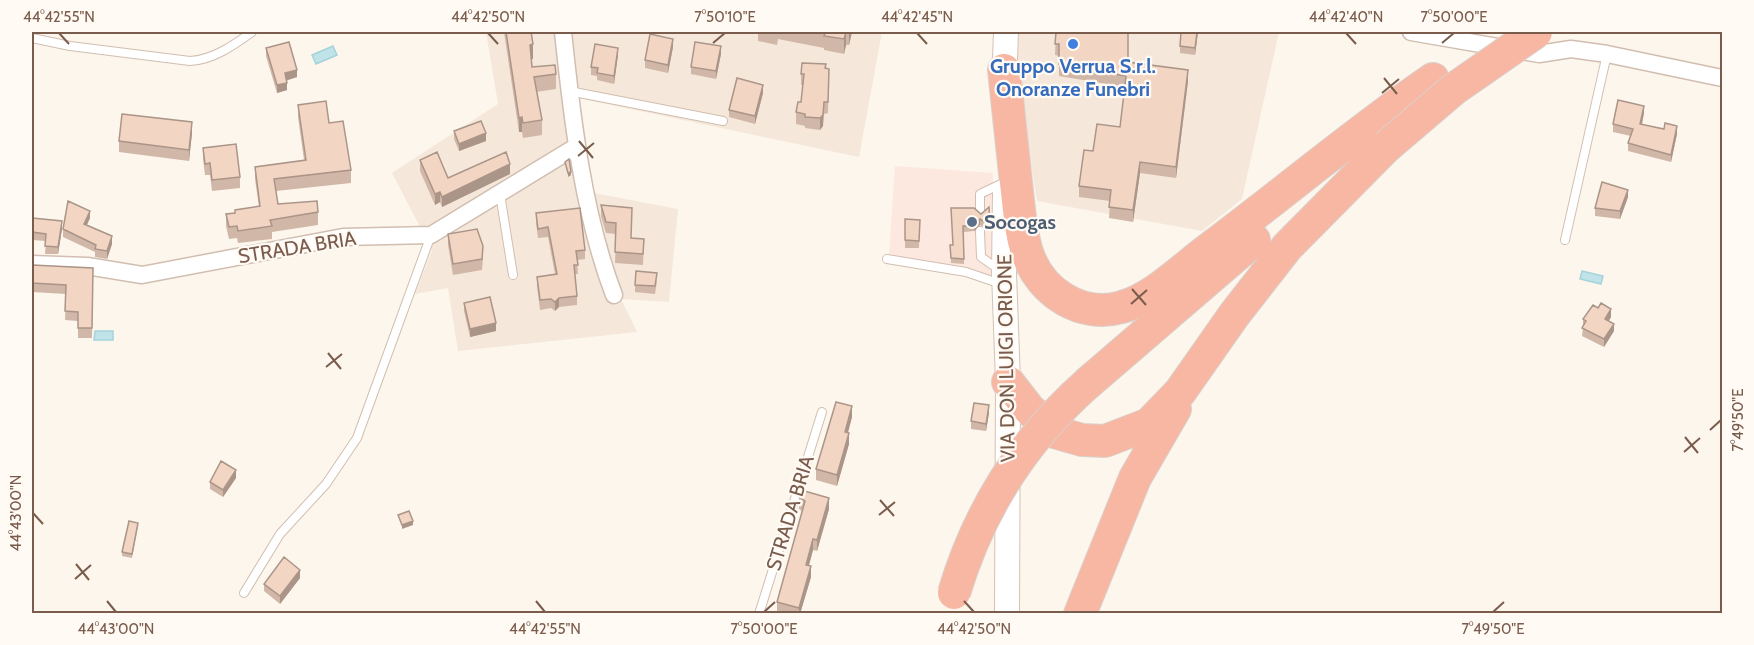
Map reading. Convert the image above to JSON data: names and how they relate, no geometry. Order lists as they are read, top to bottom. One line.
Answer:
{"streets":{"main road":["VIA DON LUIGI ORIONE"],"street":["STRADA BRIA"]},"places":["Gruppo Verrua S.r.l. Onoranze Funebri","Socogas"],"coordinates":["44°42'55\"N","44°42'50\"N","7°50'10\"E","44°42'45\"N","44°42'40\"N","7°50'00\"E","7°49'50\"E","44°43'00\"N"]}
